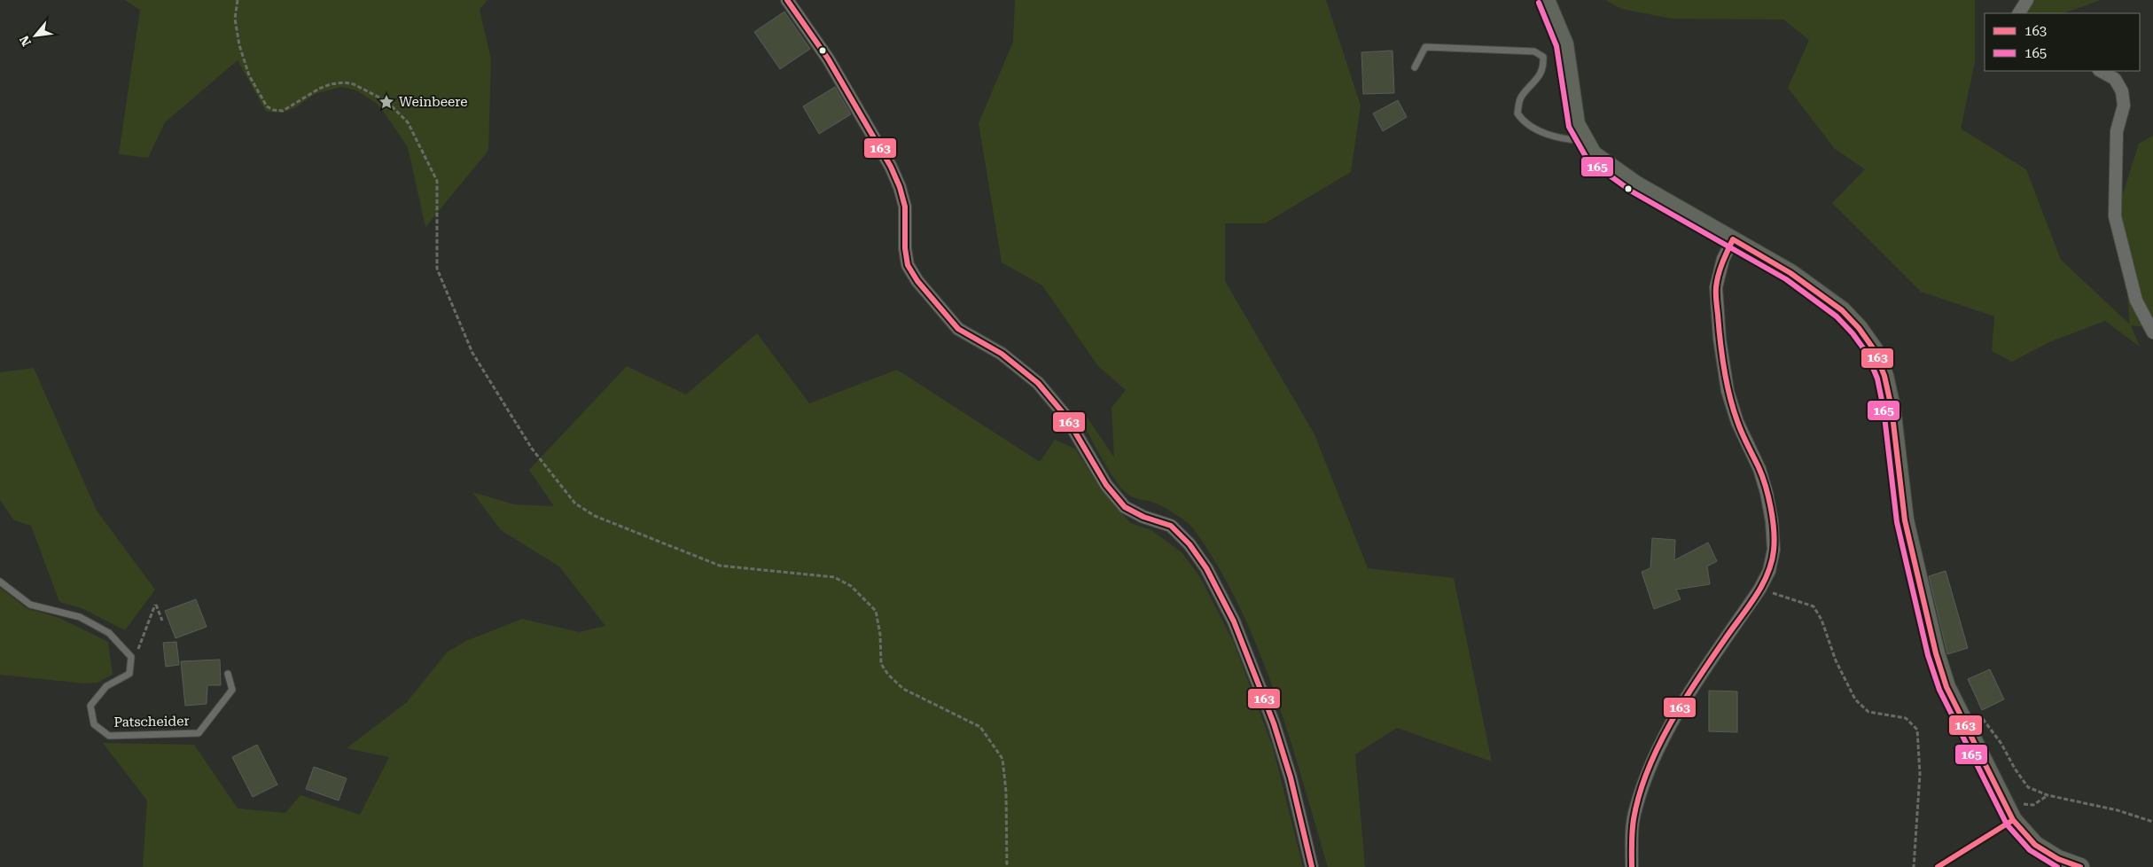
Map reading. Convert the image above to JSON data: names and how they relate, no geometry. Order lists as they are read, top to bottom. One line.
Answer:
{"streets":{"lane":["Patscheider"]},"places":{"place":["Weinbeere"]},"lines":["transit line 163","transit line 165"],"legend":["163","165"],"north":"bottom left"}
